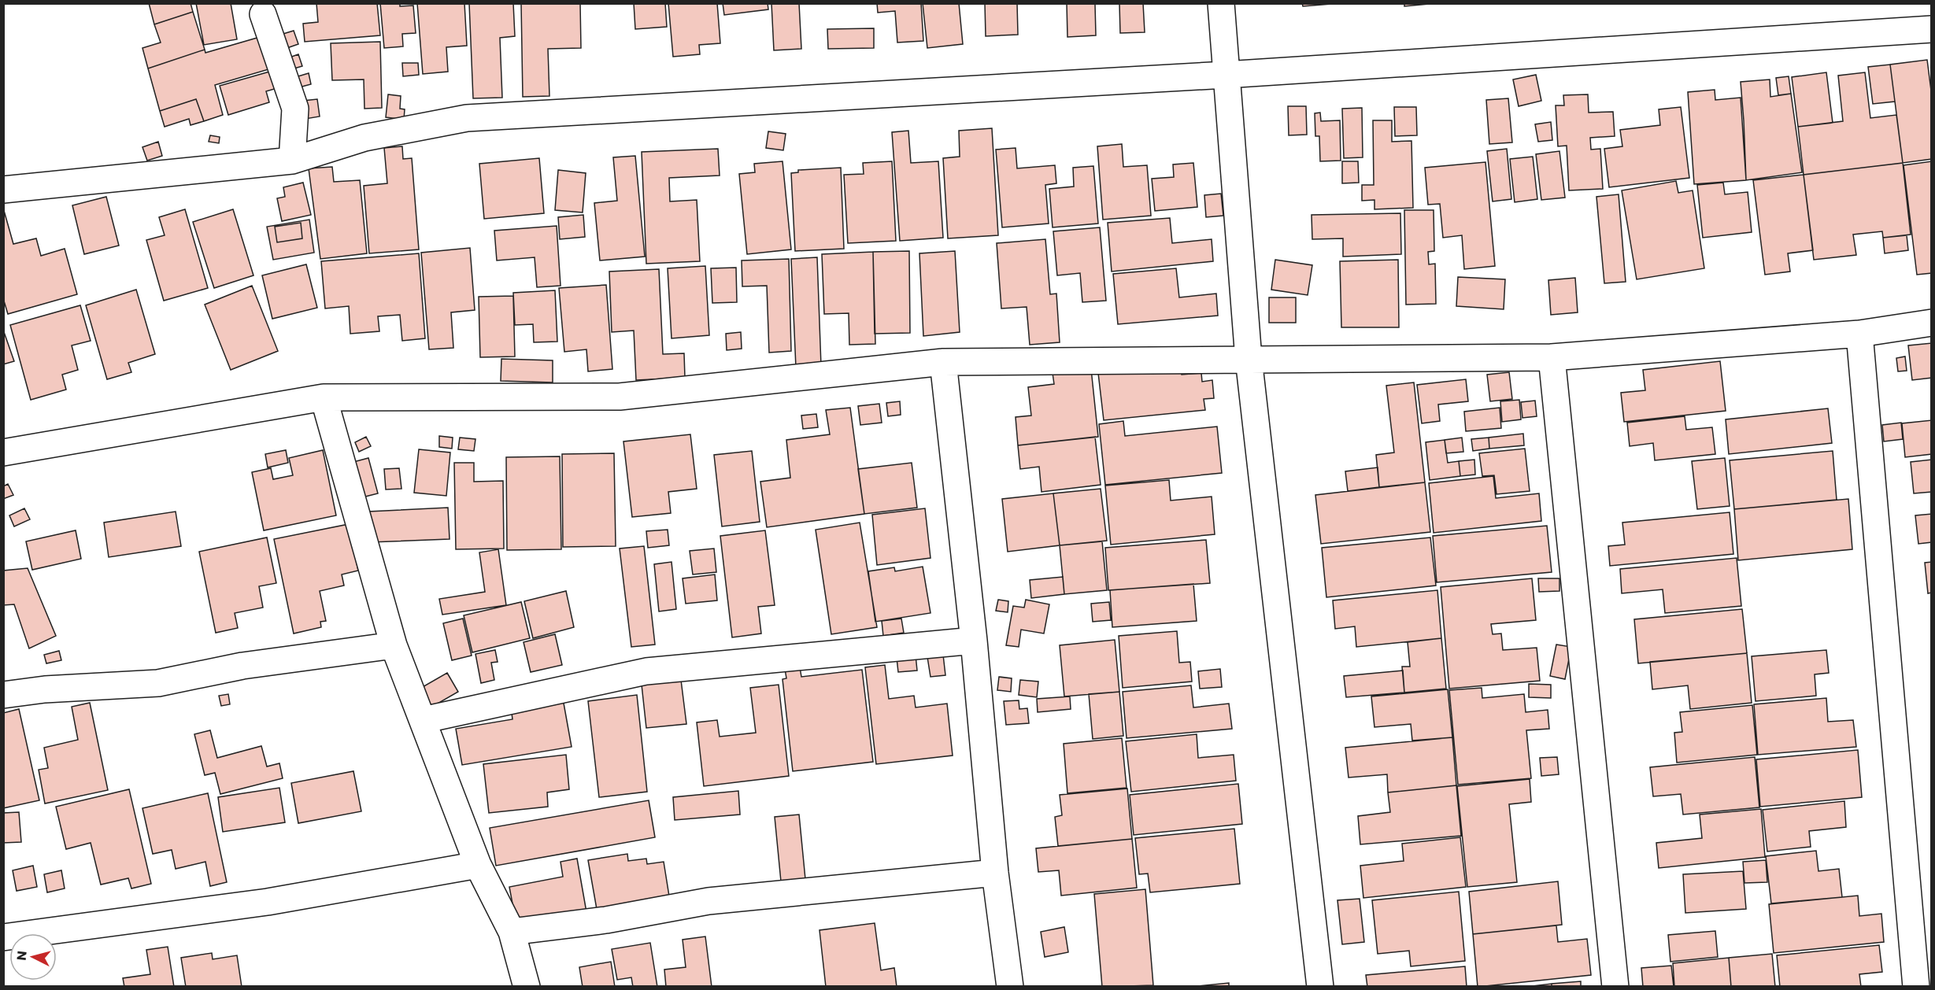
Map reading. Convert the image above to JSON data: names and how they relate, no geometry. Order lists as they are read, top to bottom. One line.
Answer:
{"north":"left"}
